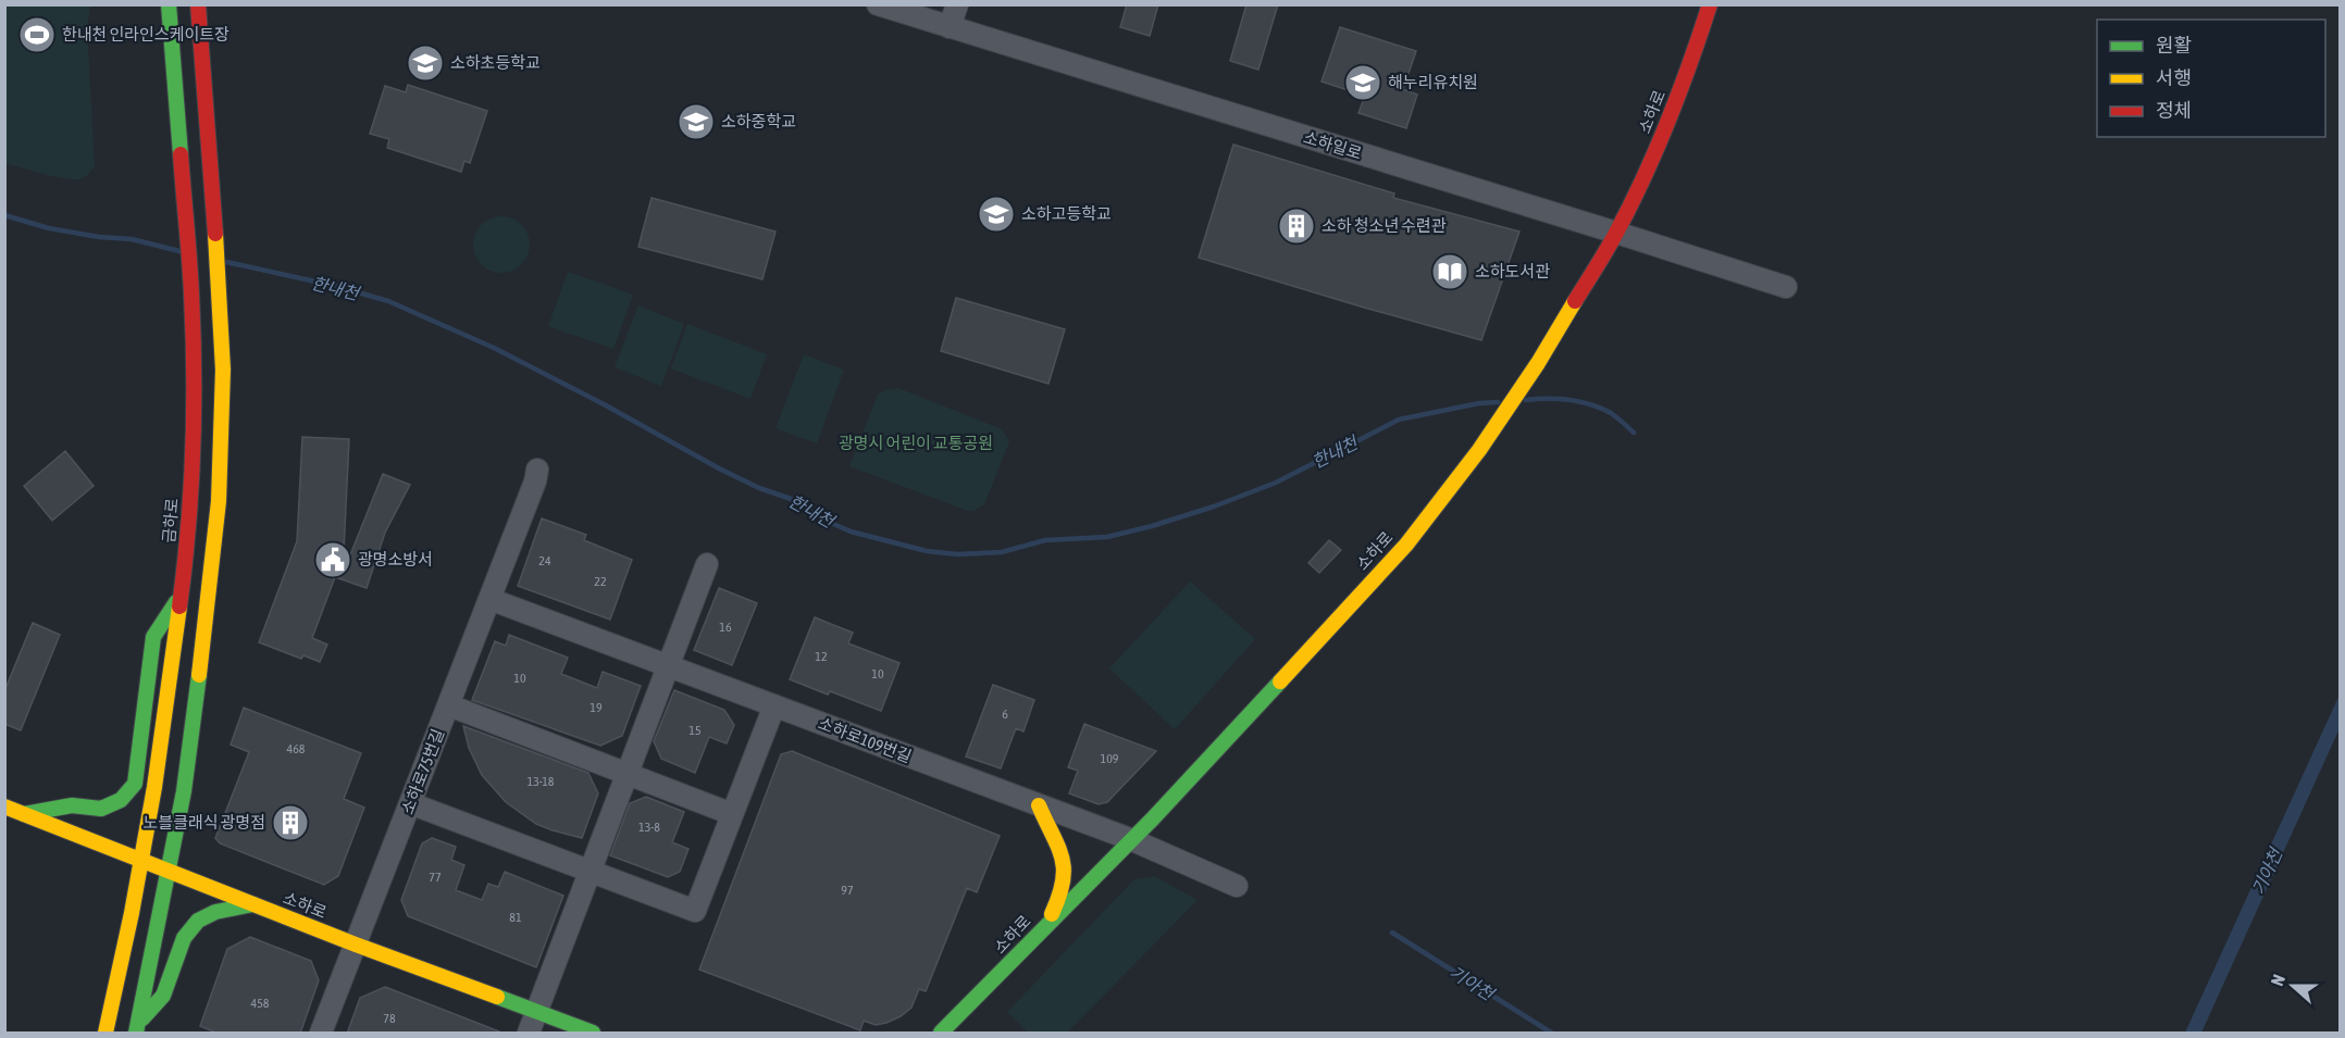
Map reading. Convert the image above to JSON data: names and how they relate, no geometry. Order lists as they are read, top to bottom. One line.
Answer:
{"streets":{"street":["소하로","소하일로","금하로","소하로109번길","소하로75번길"]},"crossings":[["소하로","소하일로"],["소하로","금하로"],["소하로","소하로109번길"],["소하로","소하로75번길"],["소하로109번길","소하로75번길"]],"water":["한내천","기아천"],"parks":["광명시 어린이 교통공원"],"places":{"sports":["한내천 인라인스케이트장"],"school or university":["소하초등학교","해누리유치원","소하중학교","소하고등학교"],"building":["소하 청소년 수련관","노블클래식 광명점"],"library":["소하도서관"],"public building":["광명소방서"]},"house_numbers":["24","22","16","12","10","10","19","6","15","468","109","13-18","13-8","77","97","81","458","78"],"legend":["원활","서행","정체"],"north":"left"}
